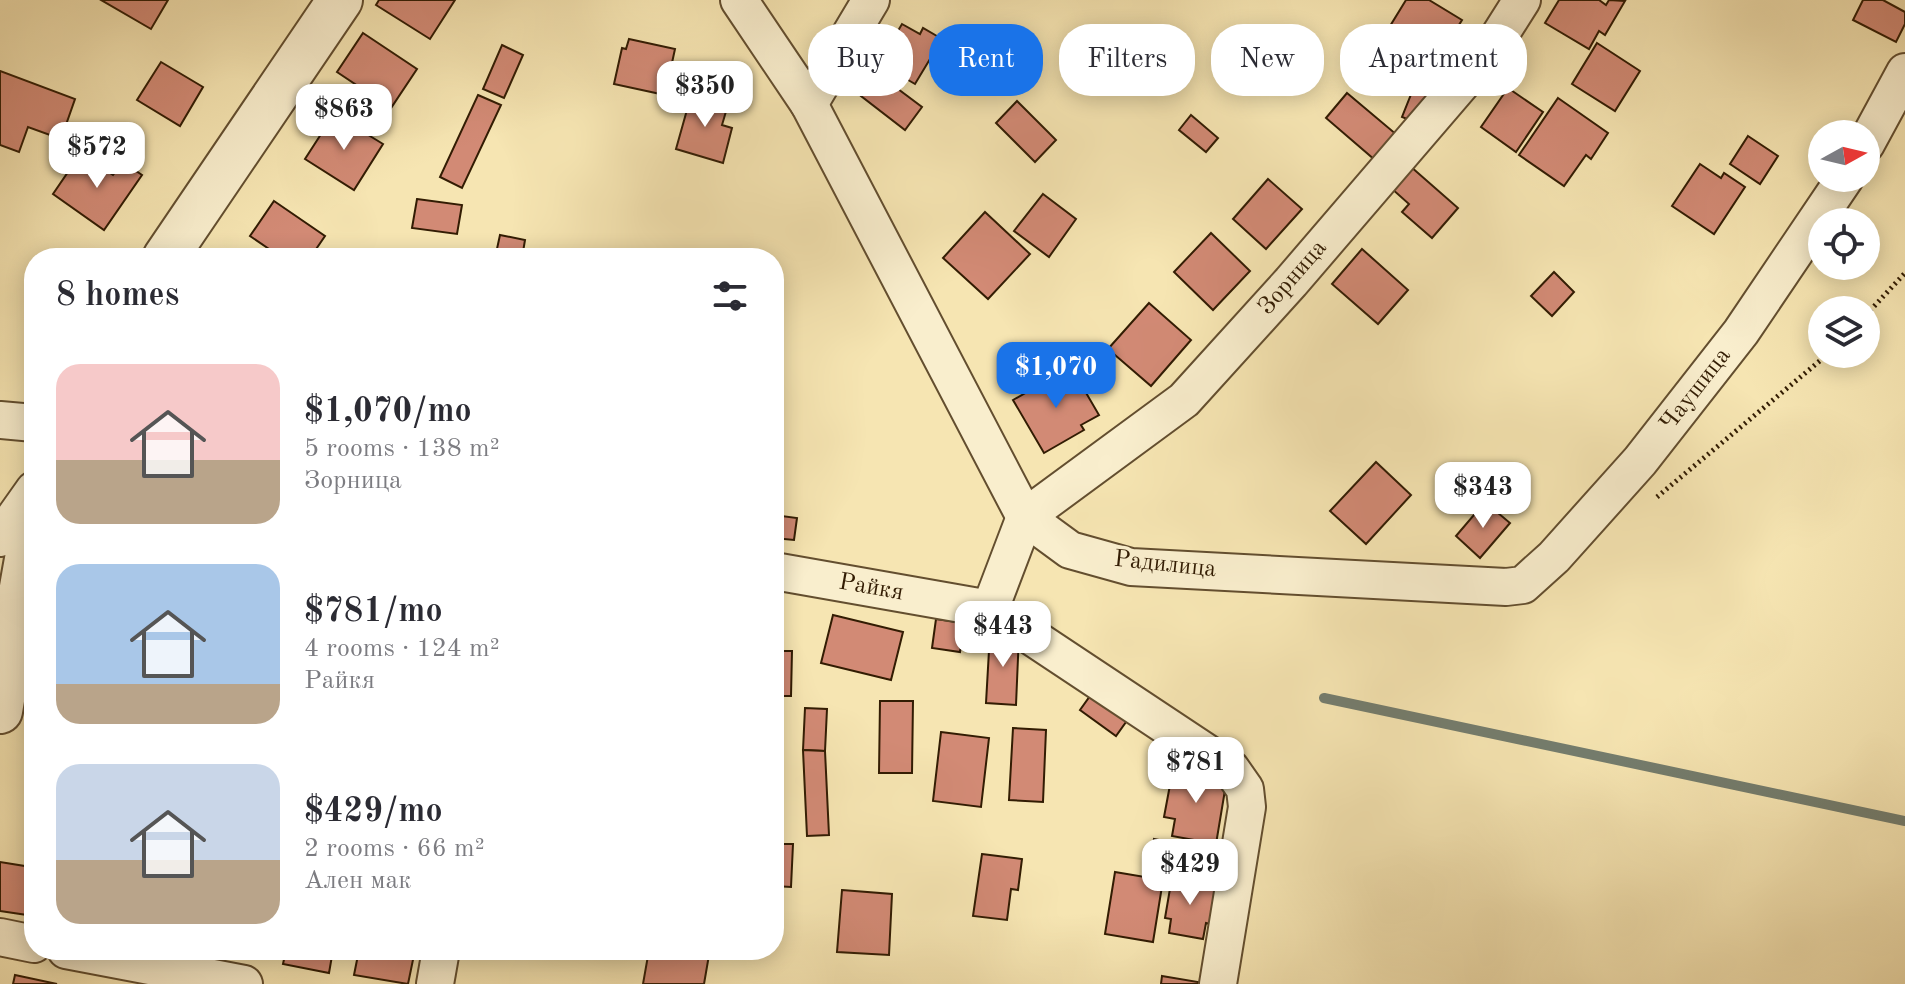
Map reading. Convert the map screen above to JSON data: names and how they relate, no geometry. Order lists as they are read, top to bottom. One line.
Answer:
{"streets":{"street":["Зорница","Чаушица","Радилица","Райкя"]},"crossings":[["Зорница","Радилица"],["Чаушица","Радилица"]],"north":"right","page":{"chip":["Buy","Rent","Filters","New","Apartment"],"price":["$350","$863","$572","$1,070","$343","$443","$781","$429"],"heading":"8 homes","list":[{"name":"$1,070/mo","note":"5 rooms · 138 m² · Зорница"},{"name":"$781/mo","note":"4 rooms · 124 m² · Райкя"},{"name":"$429/mo","note":"2 rooms · 66 m² · Ален мак"}]}}
